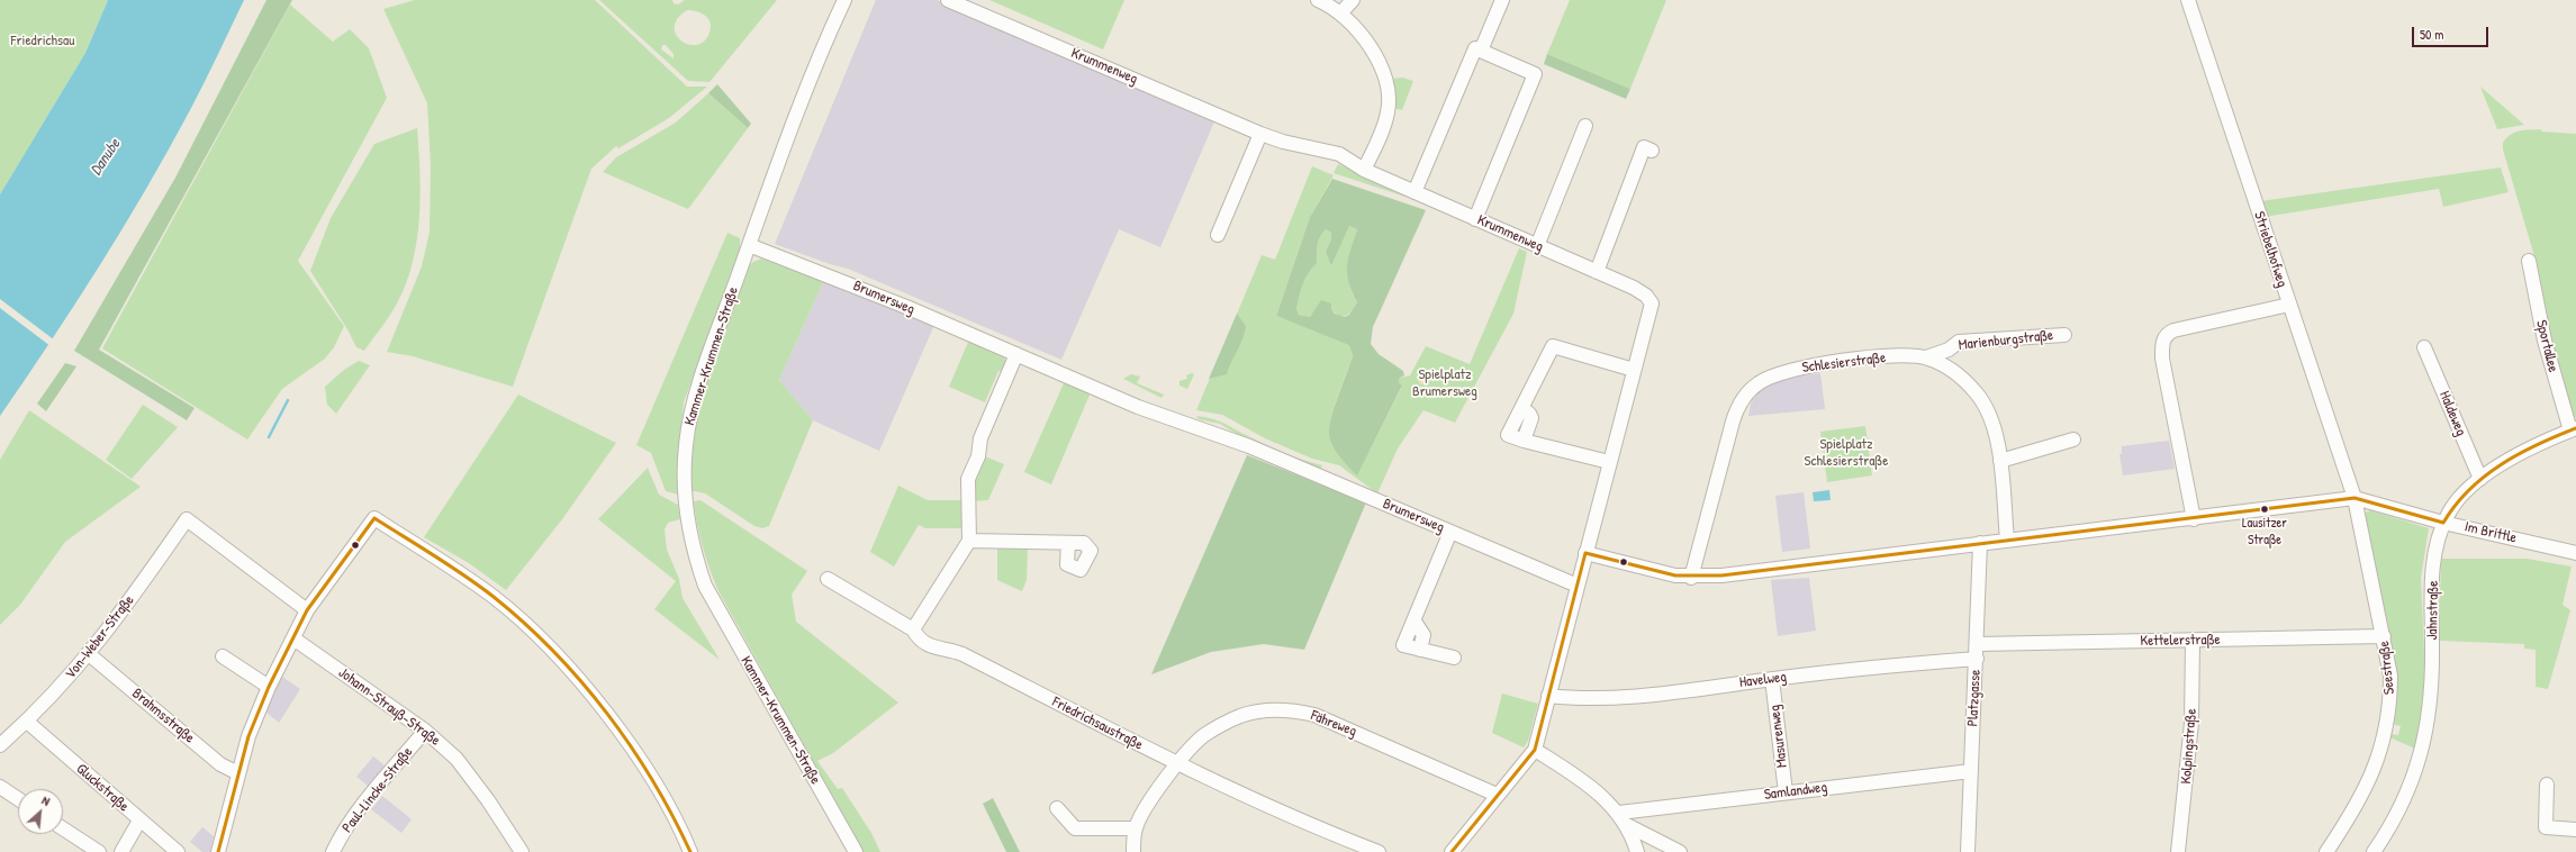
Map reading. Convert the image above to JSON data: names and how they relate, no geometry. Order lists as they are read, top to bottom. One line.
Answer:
{"streets":{"street":["Krummenweg","Striebelhofweg","Brumersweg","Marienburgstraße","Sportallee","Kammer-Krummen-Straße","Schlesierstraße","Haldeweg","Im Brittle","Jahnstraße","Von-Weber-Straße","Kettelerstraße","Seestraße","Havelweg","Platzgasse","Johann-Strauß-Straße","Brahmsstraße","Friedrichsaustraße","Fähreweg","Masurenweg","Kolpingstraße","Gluckstraße","Paul-Lincke-Straße","Samlandweg"]},"crossings":[["Striebelhofweg","Im Brittle"],["Striebelhofweg","Seestraße"],["Brumersweg","Kammer-Krummen-Straße"],["Marienburgstraße","Schlesierstraße"],["Sportallee","Jahnstraße"],["Haldeweg","Jahnstraße"],["Im Brittle","Jahnstraße"],["Im Brittle","Seestraße"],["Von-Weber-Straße","Brahmsstraße"],["Von-Weber-Straße","Gluckstraße"],["Kettelerstraße","Seestraße"],["Kettelerstraße","Platzgasse"],["Kettelerstraße","Kolpingstraße"],["Havelweg","Platzgasse"],["Havelweg","Masurenweg"],["Platzgasse","Samlandweg"],["Johann-Strauß-Straße","Paul-Lincke-Straße"],["Friedrichsaustraße","Fähreweg"],["Masurenweg","Samlandweg"]],"water":["Danube"],"parks":["Friedrichsau","Spielplatz Brumersweg","Spielplatz Schlesierstraße"],"places":["Lausitzer Straße"],"scale_bar":"50 m","north":"top right"}
